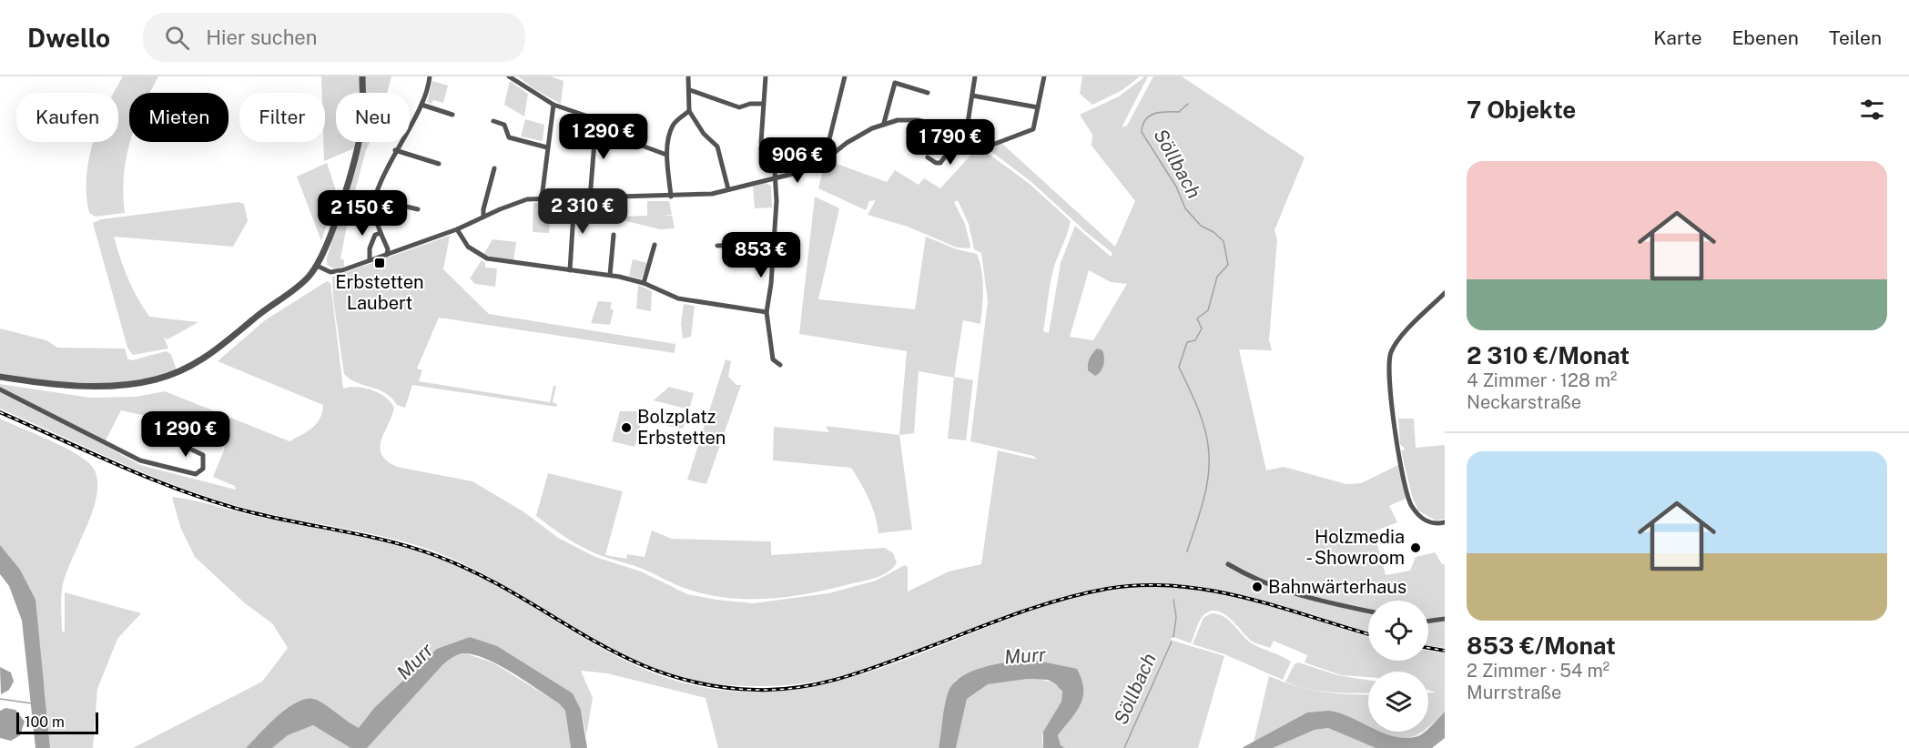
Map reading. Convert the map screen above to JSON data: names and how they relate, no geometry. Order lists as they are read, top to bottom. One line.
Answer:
{"water":["Söllbach","Murr"],"places":{"transit":["Erbstetten Laubert"],"other":["Bolzplatz Erbstetten","Holzmedia - Showroom","Bahnwärterhaus"]},"scale_bar":"100 m","page":{"header":"Dwello","search":"Hier suchen","nav":["Karte","Ebenen","Teilen"],"heading":"7 Objekte","chip":["Kaufen","Mieten","Filter","Neu"],"price":["1 290 €","1 790 €","906 €","2 310 €","2 150 €","853 €","1 290 €"],"list":[{"name":"2 310 €/Monat","note":"4 Zimmer · 128 m² · Neckarstraße"},{"name":"853 €/Monat","note":"2 Zimmer · 54 m² · Murrstraße"}],"scale":"100 m"}}
